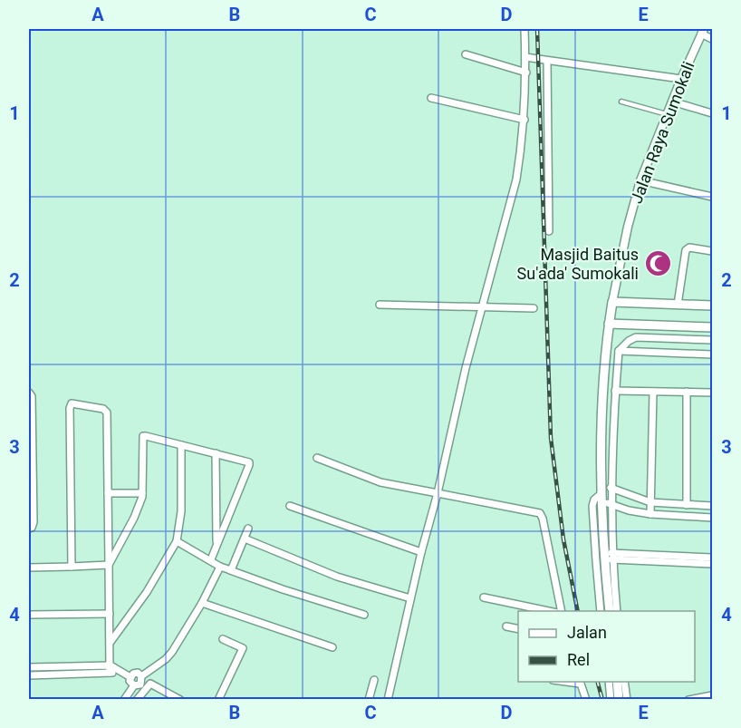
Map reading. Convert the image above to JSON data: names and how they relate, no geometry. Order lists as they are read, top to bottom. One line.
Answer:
{"streets":{"street":["Jalan Raya Sumokali"]},"places":{"mosque":["Masjid Baitus Su'ada' Sumokali"]},"legend":["Jalan","Rel"],"grid":{"columns":["A","B","C","D","E"],"rows":["1","2","3","4"]}}
